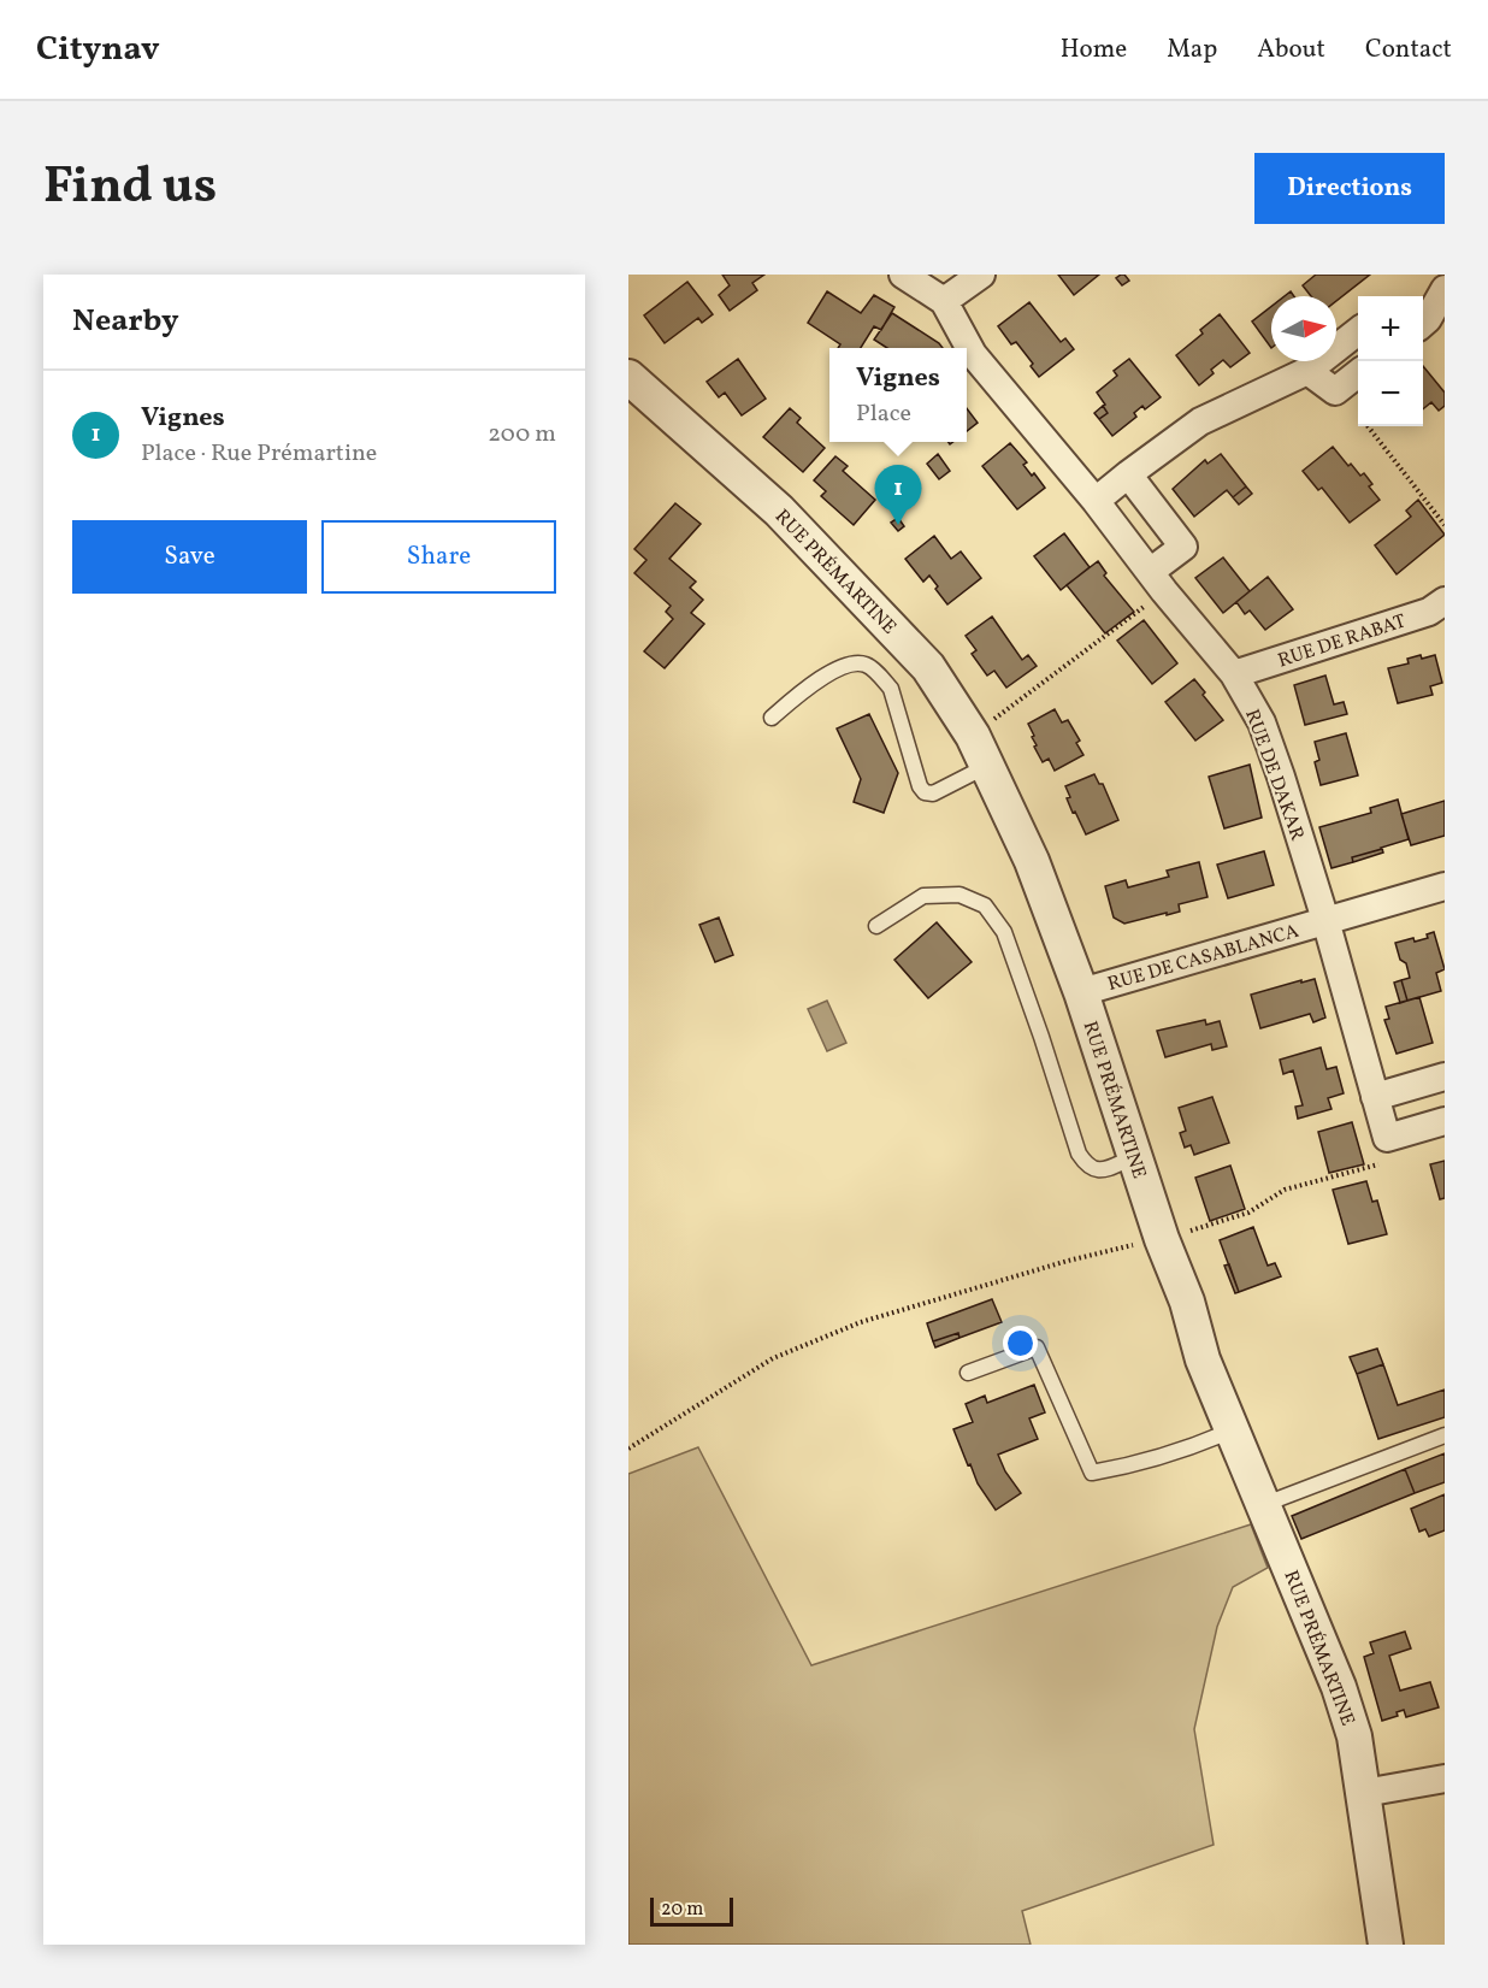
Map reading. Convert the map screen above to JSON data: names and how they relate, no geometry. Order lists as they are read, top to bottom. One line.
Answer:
{"streets":{"street":["RUE PRÉMARTINE","RUE DE RABAT","RUE DE DAKAR","RUE DE CASABLANCA"]},"crossings":[["RUE PRÉMARTINE","RUE DE CASABLANCA"],["RUE DE RABAT","RUE DE DAKAR"],["RUE DE DAKAR","RUE DE CASABLANCA"]],"scale_bar":"20 m","north":"right","page":{"header":"Citynav","nav":["Home","Map","About","Contact"],"title":"Find us","buttons":["Directions",["Save","Share"]],"heading":"Nearby","map_buttons":["+","−"],"popup":["Vignes","Place"],"list":[{"mark":"1","name":"Vignes","note":"Place · Rue Prémartine","value":"200 m"}],"pins":"1","scale":"20 m"}}
